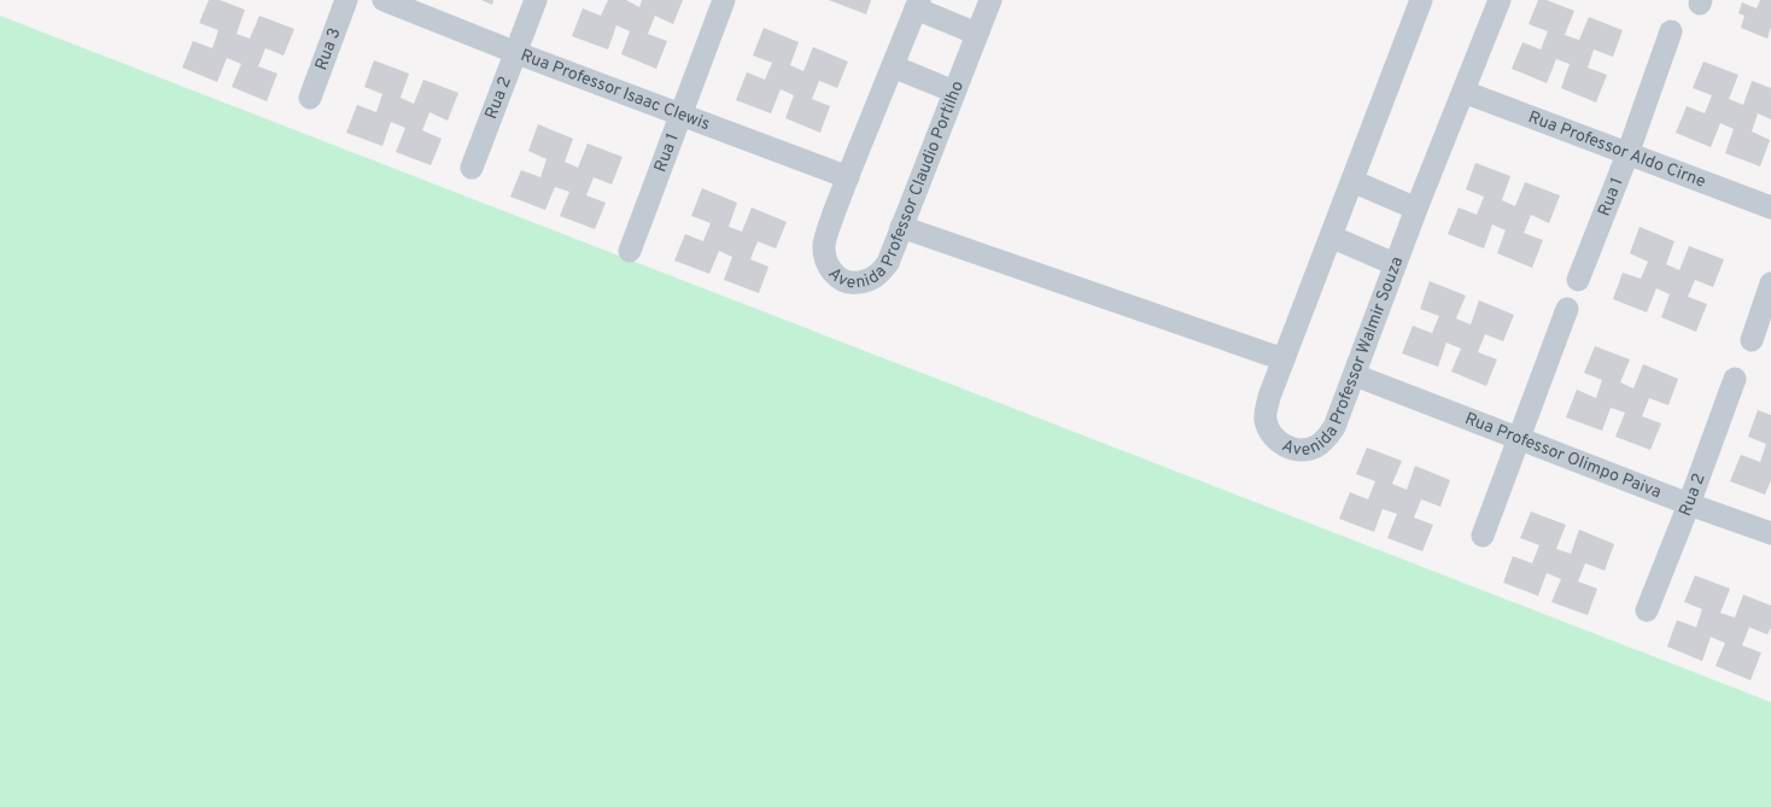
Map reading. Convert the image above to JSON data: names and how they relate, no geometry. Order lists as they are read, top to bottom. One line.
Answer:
{"streets":{"street":["Rua 3","Rua Professor Isaac Clewis","Rua 2","Rua Professor Aldo Cirne","Rua 1","Avenida Professor Claudio Portilho","Avenida Professor Walmir Souza","Rua Professor Olimpo Paiva"]},"crossings":[["Rua Professor Isaac Clewis","Rua 2"],["Rua Professor Isaac Clewis","Rua 1"],["Rua Professor Isaac Clewis","Avenida Professor Claudio Portilho"],["Rua 2","Rua Professor Olimpo Paiva"],["Rua Professor Aldo Cirne","Rua 1"],["Rua Professor Aldo Cirne","Avenida Professor Walmir Souza"],["Avenida Professor Walmir Souza","Rua Professor Olimpo Paiva"]]}
